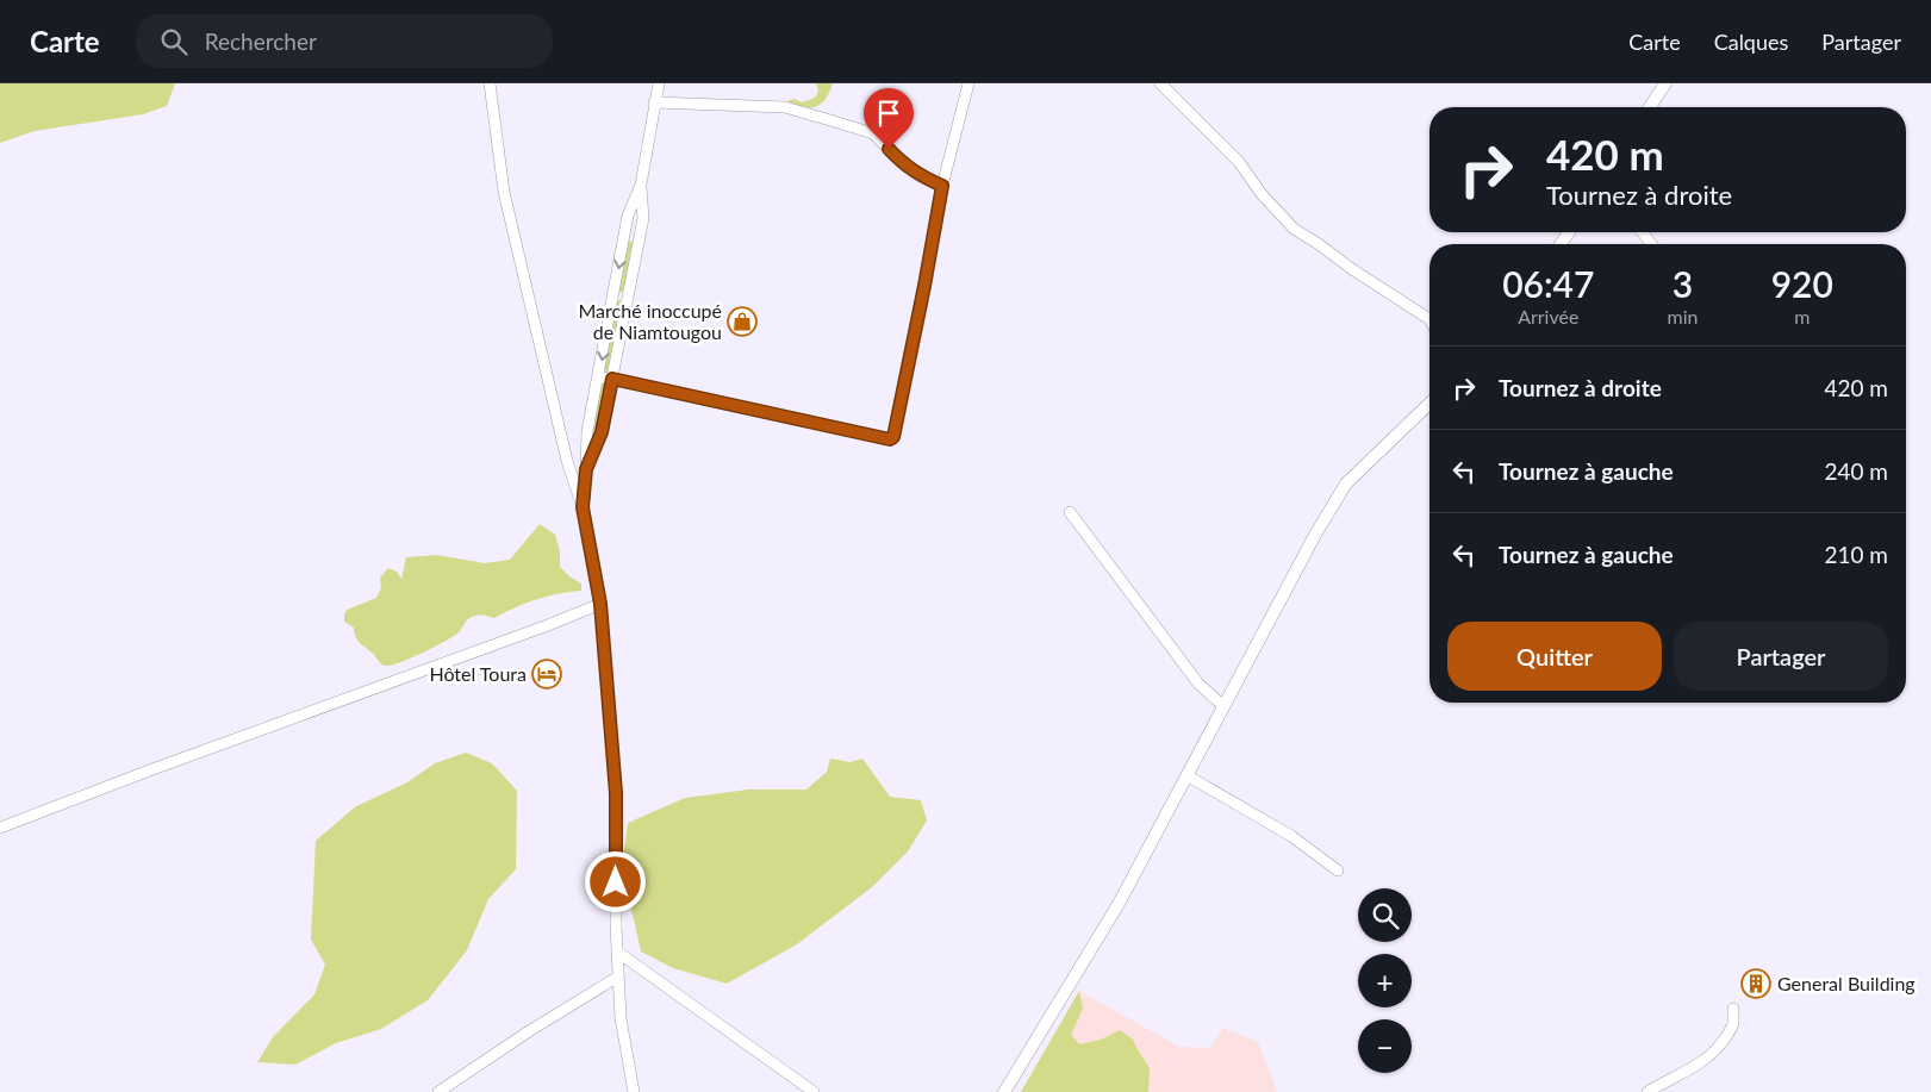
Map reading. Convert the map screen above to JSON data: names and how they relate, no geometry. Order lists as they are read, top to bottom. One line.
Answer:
{"places":{"shop":["Marché inoccupé de Niamtougou"],"hotel":["Hôtel Toura"],"building":["General Building"]},"page":{"header":"Carte","search":"Rechercher","nav":["Carte","Calques","Partager"],"turn":["420 m","Tournez à droite"],"eta":["06:47","Arrivée","3","min","920","m"],"list":[{"name":"Tournez à droite","value":"420 m"},{"name":"Tournez à gauche","value":"240 m"},{"name":"Tournez à gauche","value":"210 m"}],"buttons":["Quitter","Partager"],"map_buttons":["+","−"]}}
